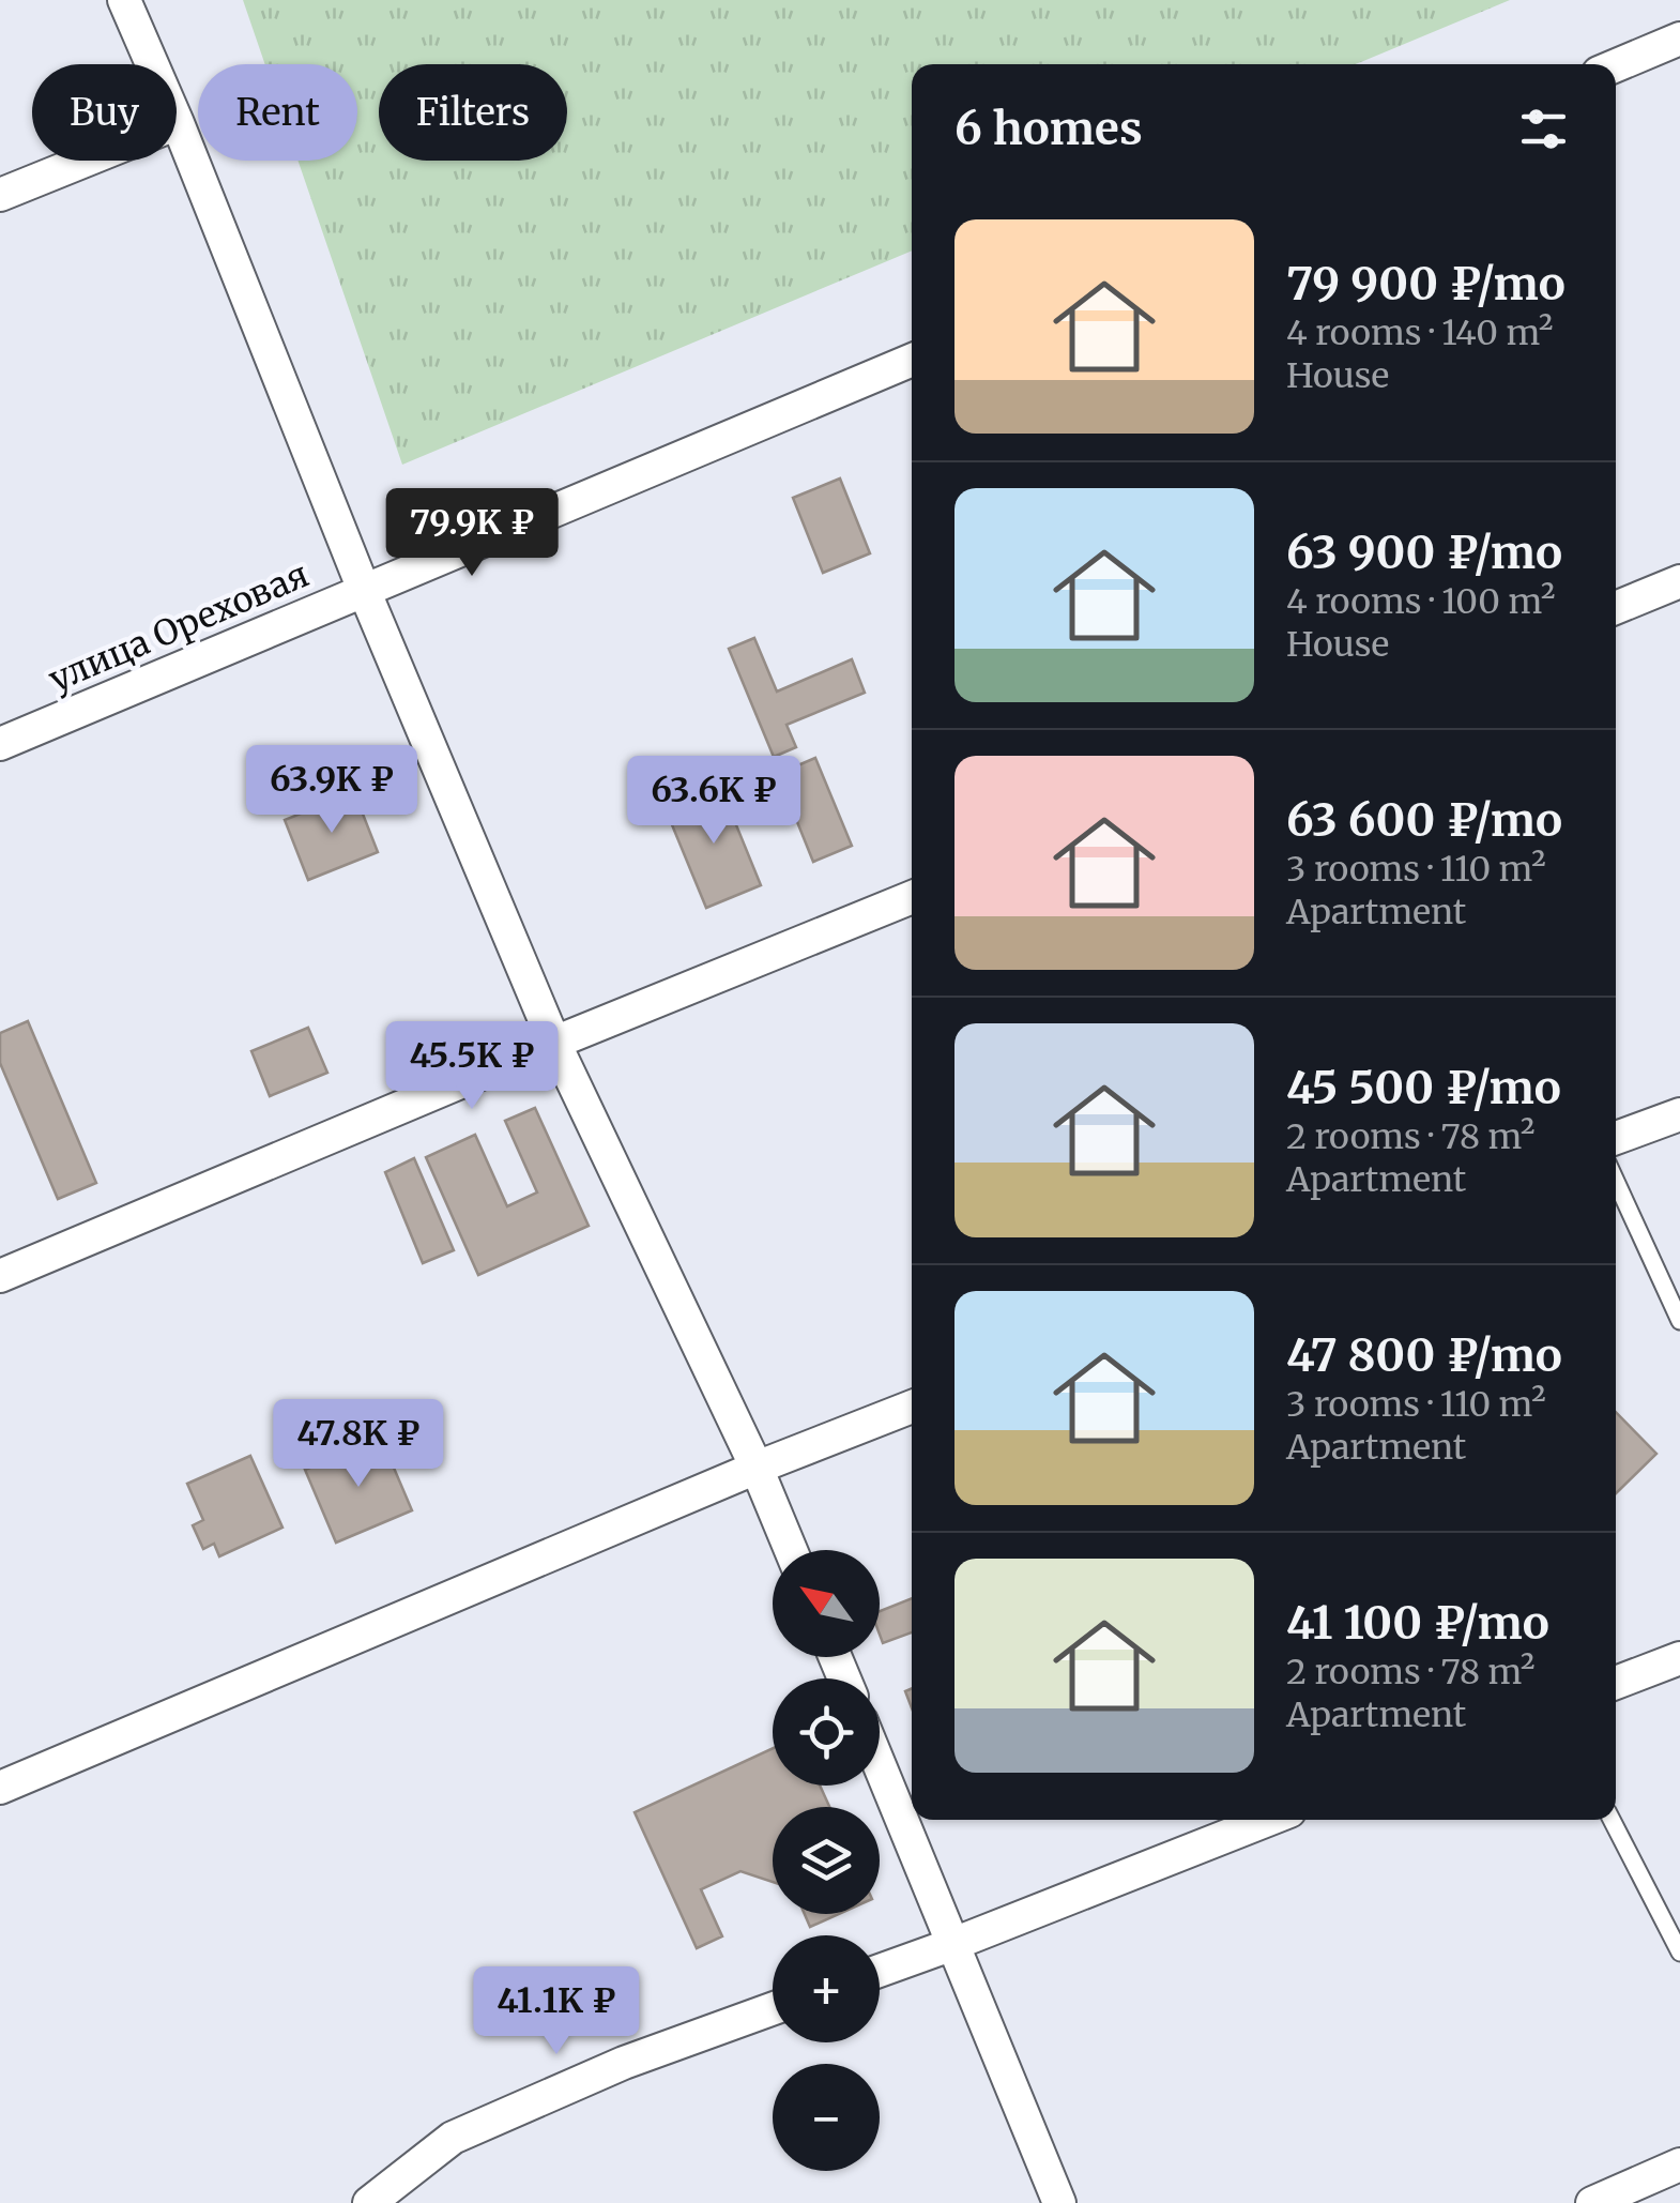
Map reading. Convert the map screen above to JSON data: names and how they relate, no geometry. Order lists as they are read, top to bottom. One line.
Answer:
{"streets":{"street":["улица Ореховая"]},"north":"top left","page":{"chip":["Buy","Rent","Filters"],"heading":"6 homes","list":[{"name":"79 900 ₽/mo","note":"4 rooms · 140 m² · House"},{"name":"63 900 ₽/mo","note":"4 rooms · 100 m² · House"},{"name":"63 600 ₽/mo","note":"3 rooms · 110 m² · Apartment"},{"name":"45 500 ₽/mo","note":"2 rooms · 78 m² · Apartment"},{"name":"47 800 ₽/mo","note":"3 rooms · 110 m² · Apartment"},{"name":"41 100 ₽/mo","note":"2 rooms · 78 m² · Apartment"}],"price":["79.9K ₽","63.9K ₽","63.6K ₽","45.5K ₽","47.8K ₽","41.1K ₽"],"map_buttons":["+","−"]}}
